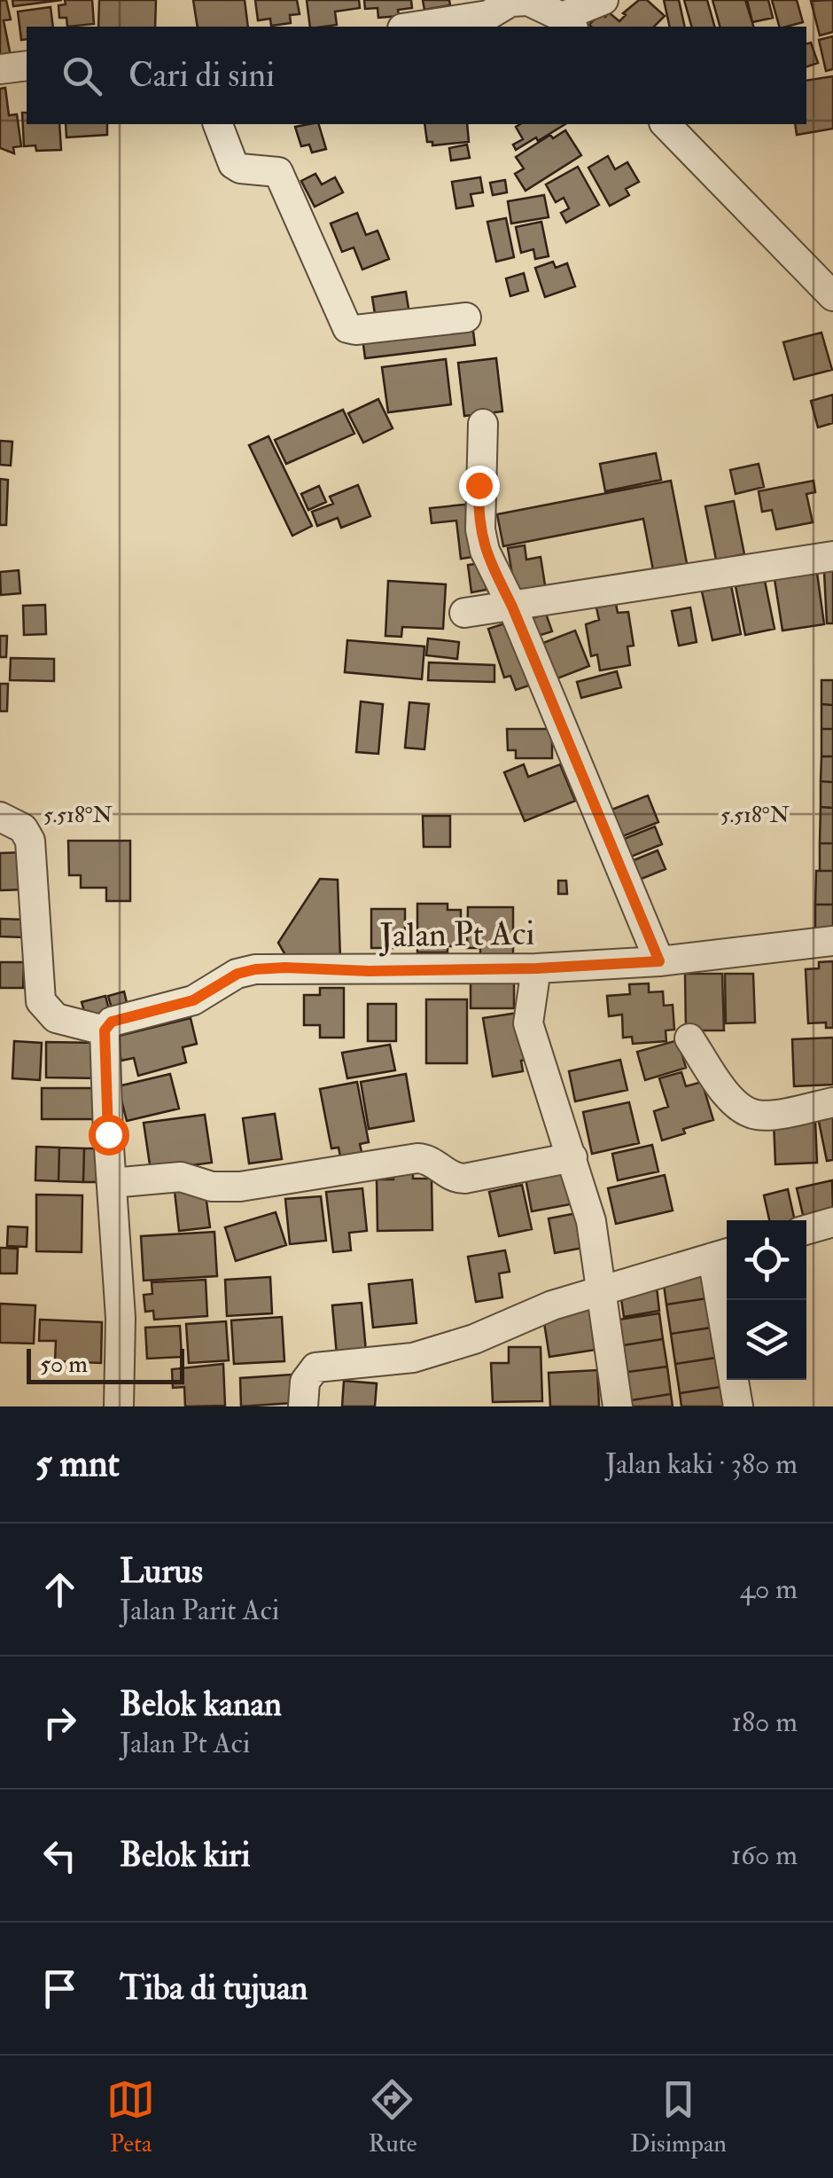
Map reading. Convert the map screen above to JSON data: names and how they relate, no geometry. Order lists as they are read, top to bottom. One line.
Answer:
{"streets":{"street":["Jalan Pt Aci"]},"scale_bar":"50 m","page":{"search":"Cari di sini","scale":"50 m","heading":["5 mnt","Jalan kaki · 380 m"],"list":[["Lurus","Jalan Parit Aci","40 m"],["Belok kanan","Jalan Pt Aci","180 m"],["Belok kiri","160 m"],"Tiba di tujuan"],"nav":["Peta","Rute","Disimpan"]},"coordinates":["5.518°N"]}
